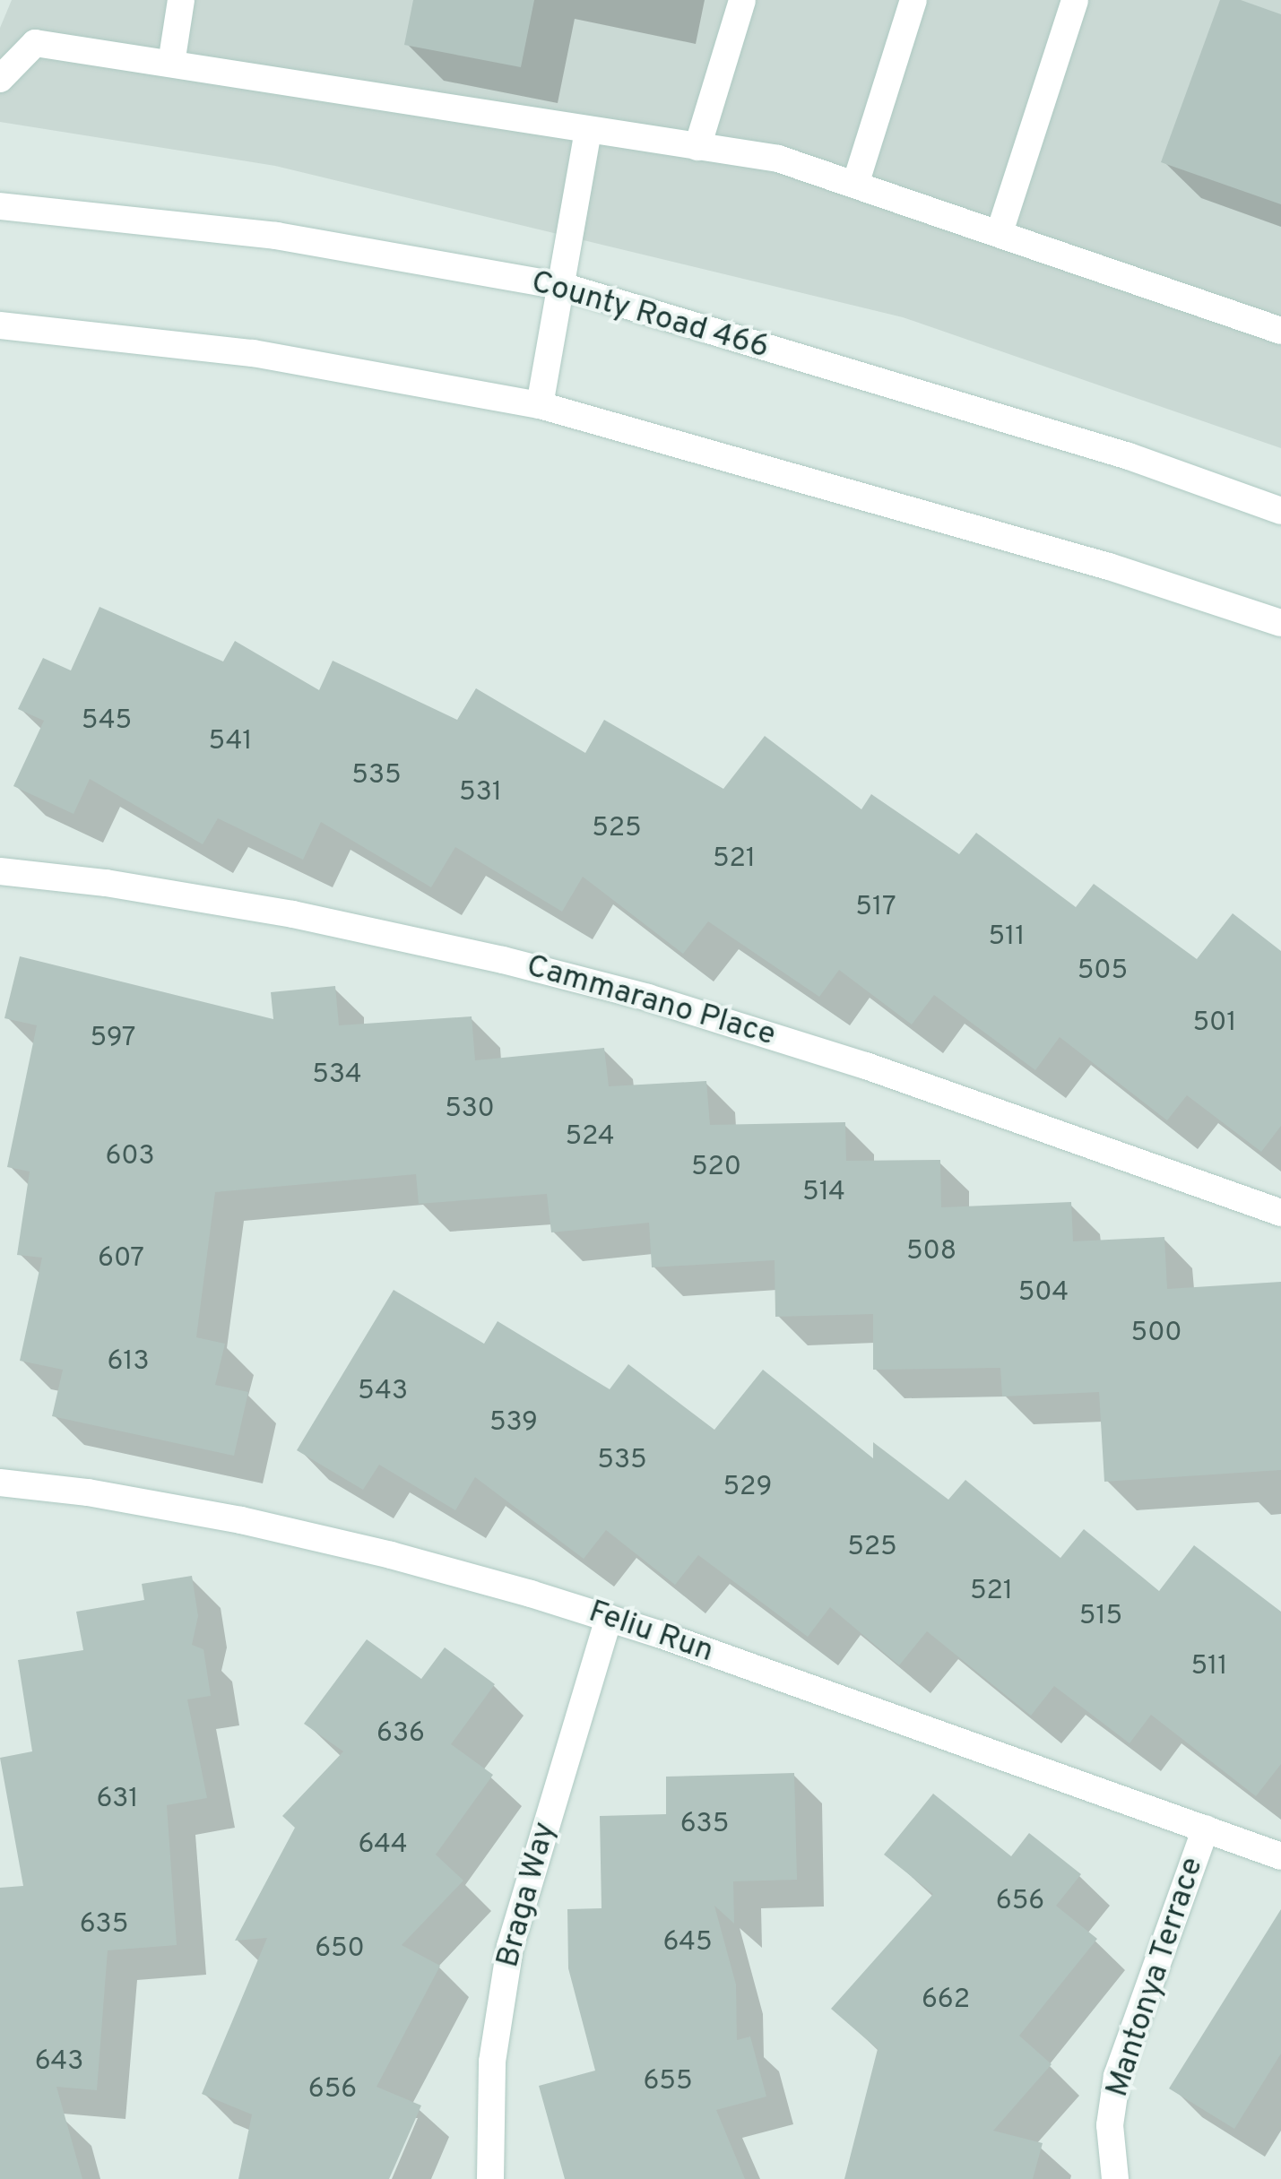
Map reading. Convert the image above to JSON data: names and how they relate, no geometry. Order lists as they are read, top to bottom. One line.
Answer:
{"streets":{"street":["County Road 466","Cammarano Place","Feliu Run","Braga Way","Mantonya Terrace"]},"crossings":[["Feliu Run","Braga Way"],["Feliu Run","Mantonya Terrace"]],"house_numbers":["545","541","535","531","525","521","517","511","505","501","597","534","530","524","603","520","514","508","607","504","500","613","543","539","535","529","525","521","515","511","636","631","635","644","656","635","645","650","662","643","655","656"]}
